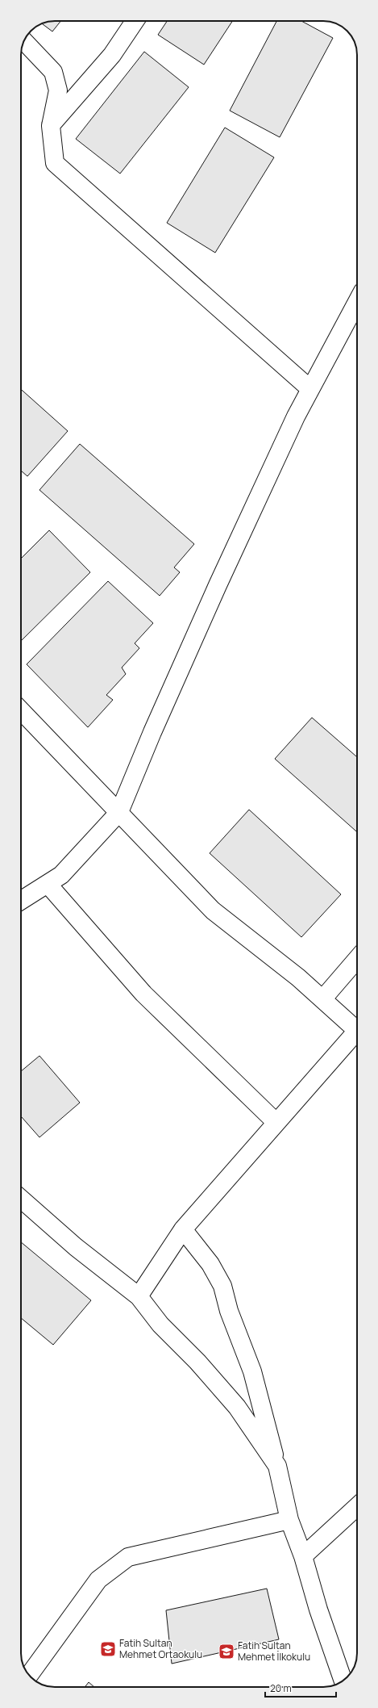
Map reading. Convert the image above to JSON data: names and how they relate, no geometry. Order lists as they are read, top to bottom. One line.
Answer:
{"places":{"school or university":["Fatih Sultan Mehmet Ortaokulu","Fatih Sultan Mehmet İlkokulu"]},"scale_bar":"20 m"}
